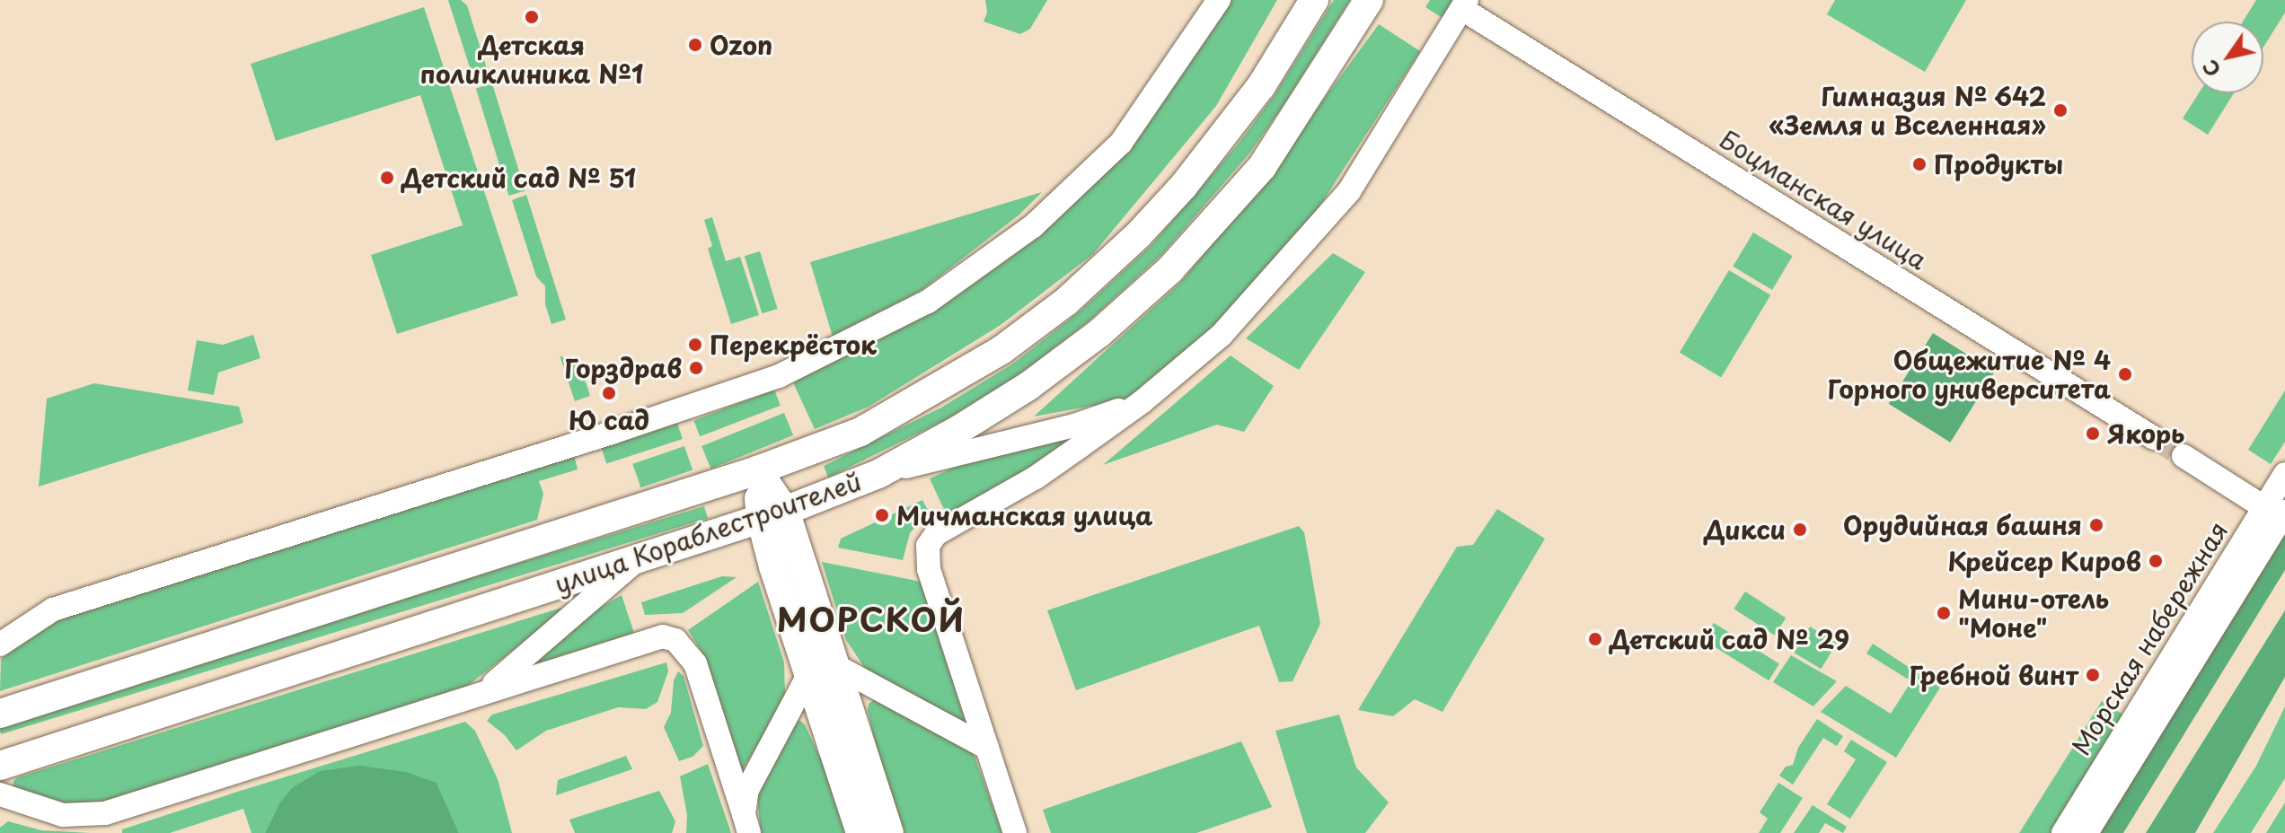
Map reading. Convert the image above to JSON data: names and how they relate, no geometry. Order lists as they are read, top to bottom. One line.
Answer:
{"streets":{"main road":["улица Кораблестроителей"],"street":["Боцманская улица","Морская набережная"]},"districts":["МОРСКОЙ"],"places":["Детская поликлиника №1","Ozon","Гимназия № 642 «Земля и Вселенная»","Продукты","Детский сад № 51","Перекрёсток","Горздрав","Общежитие № 4 Горного университета","Ю сад","Якорь","Мичманская улица","Орудийная башня","Дикси","Крейсер Киров","Мини-отель \"Моне\"","Детский сад № 29","Гребной винт"],"north":"bottom left"}
